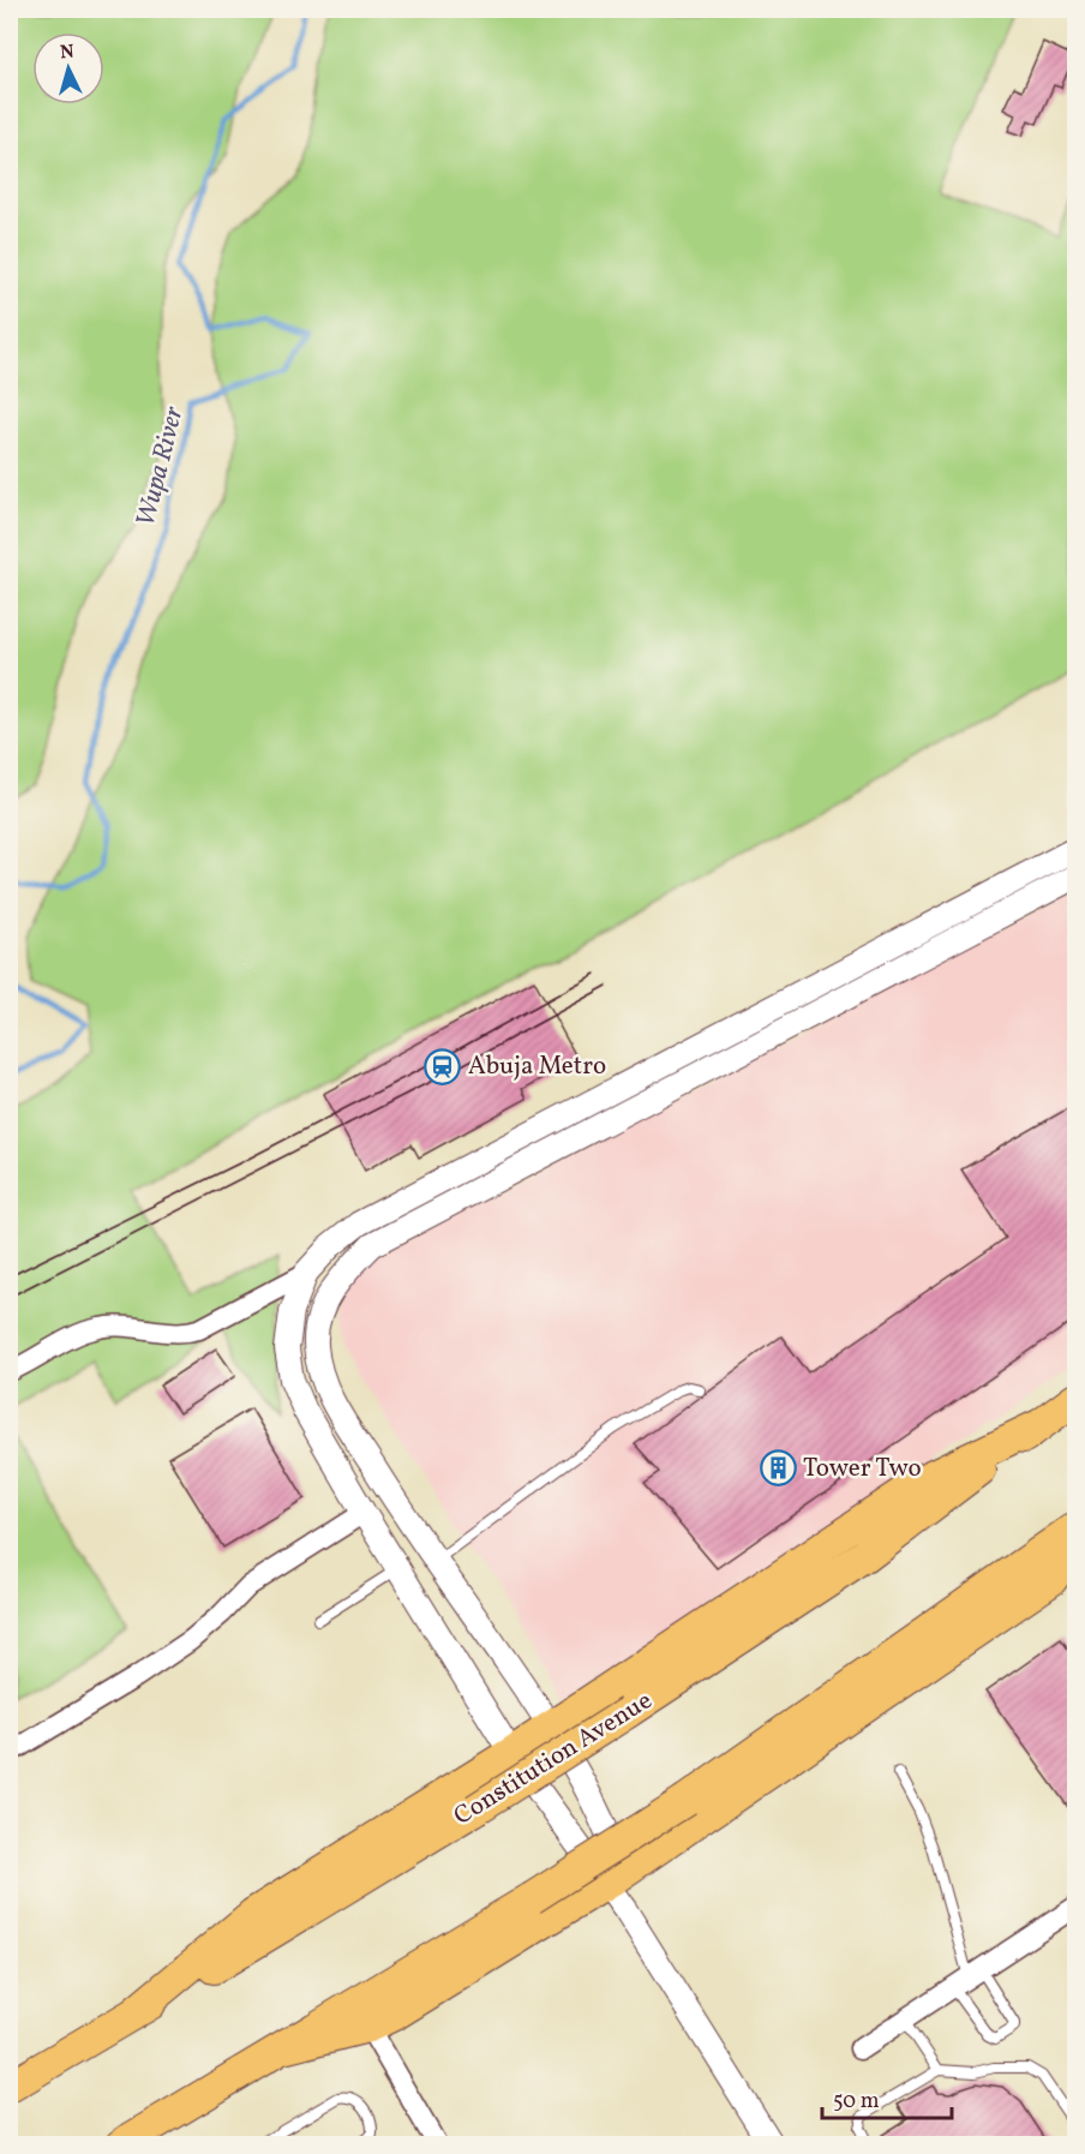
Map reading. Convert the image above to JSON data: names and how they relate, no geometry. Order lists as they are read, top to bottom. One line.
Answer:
{"streets":{"main road":["Constitution Avenue"]},"water":["Wupa River"],"places":{"station":["Abuja Metro"],"building":["Tower Two"]},"scale_bar":"50 m","north":"top"}
